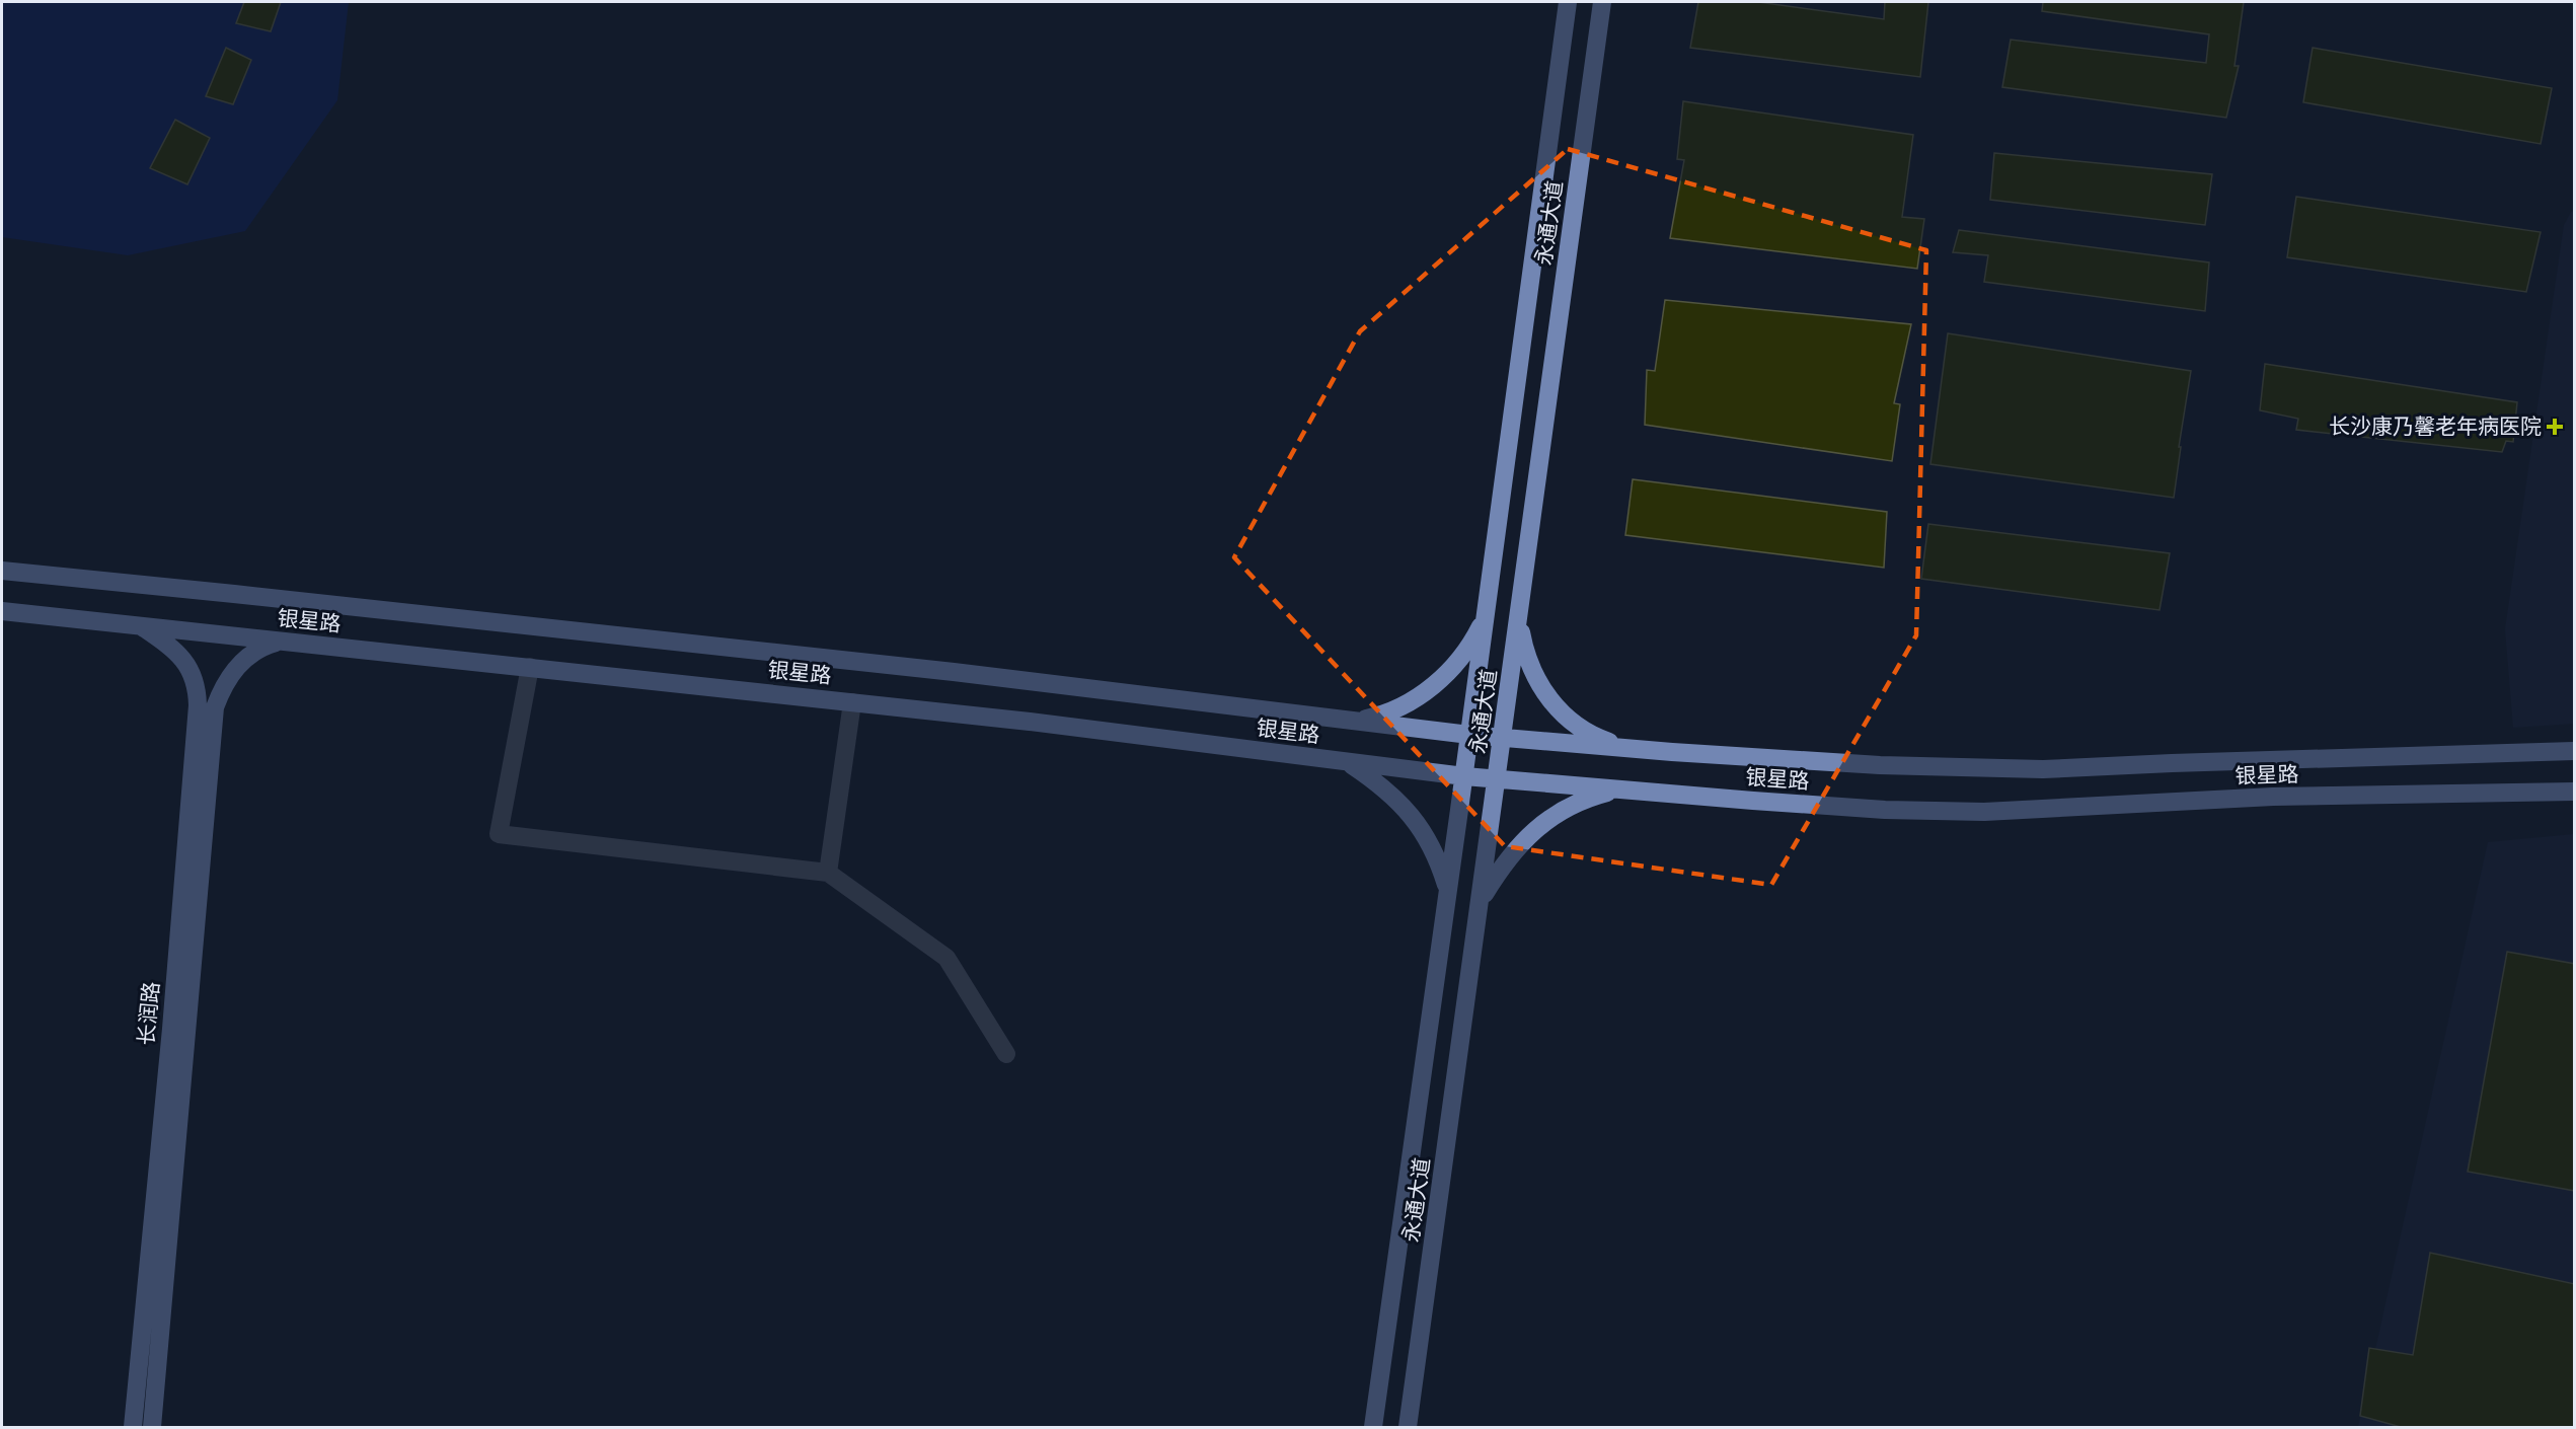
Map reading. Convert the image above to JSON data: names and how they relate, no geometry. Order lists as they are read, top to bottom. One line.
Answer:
{"streets":{"main road":["永通大道","银星路","长润路"]},"crossings":[["永通大道","银星路"],["银星路","长润路"]],"places":{"health":["长沙康乃馨老年病医院"]}}
